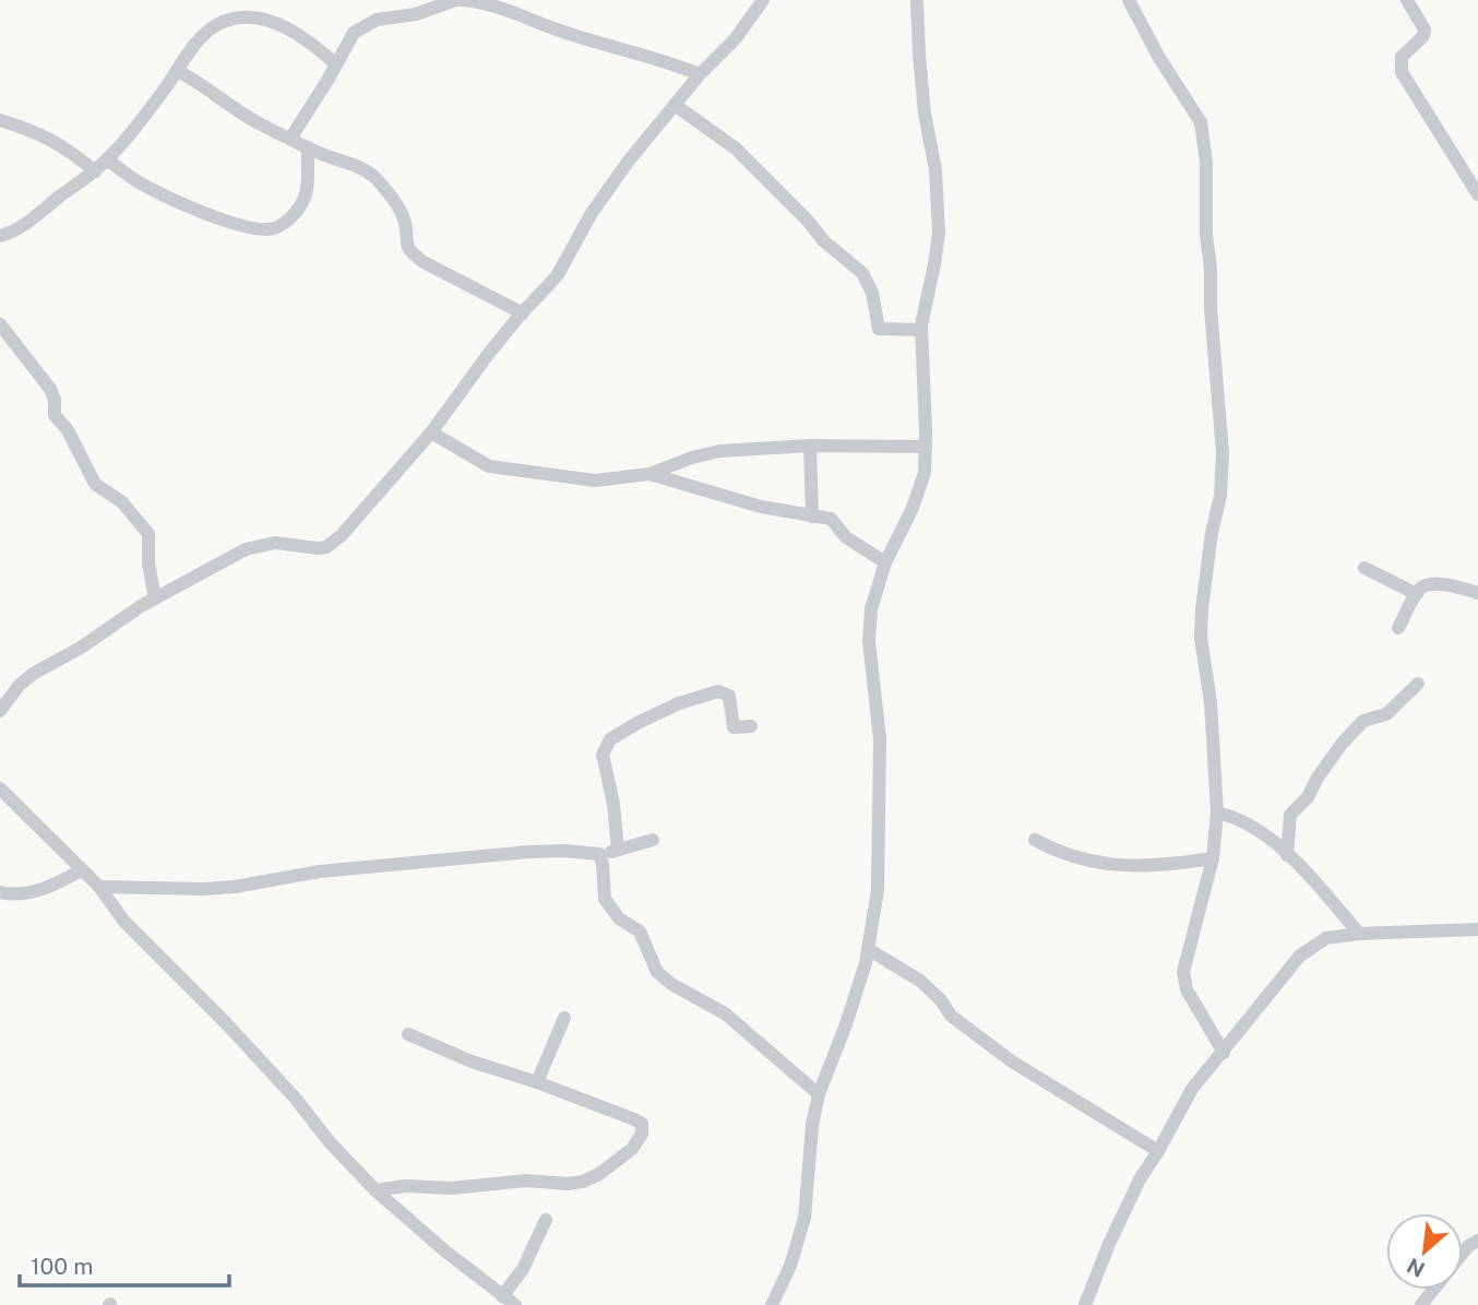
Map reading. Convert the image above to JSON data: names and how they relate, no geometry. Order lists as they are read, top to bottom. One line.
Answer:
{"scale_bar":"100 m","north":"bottom left"}
